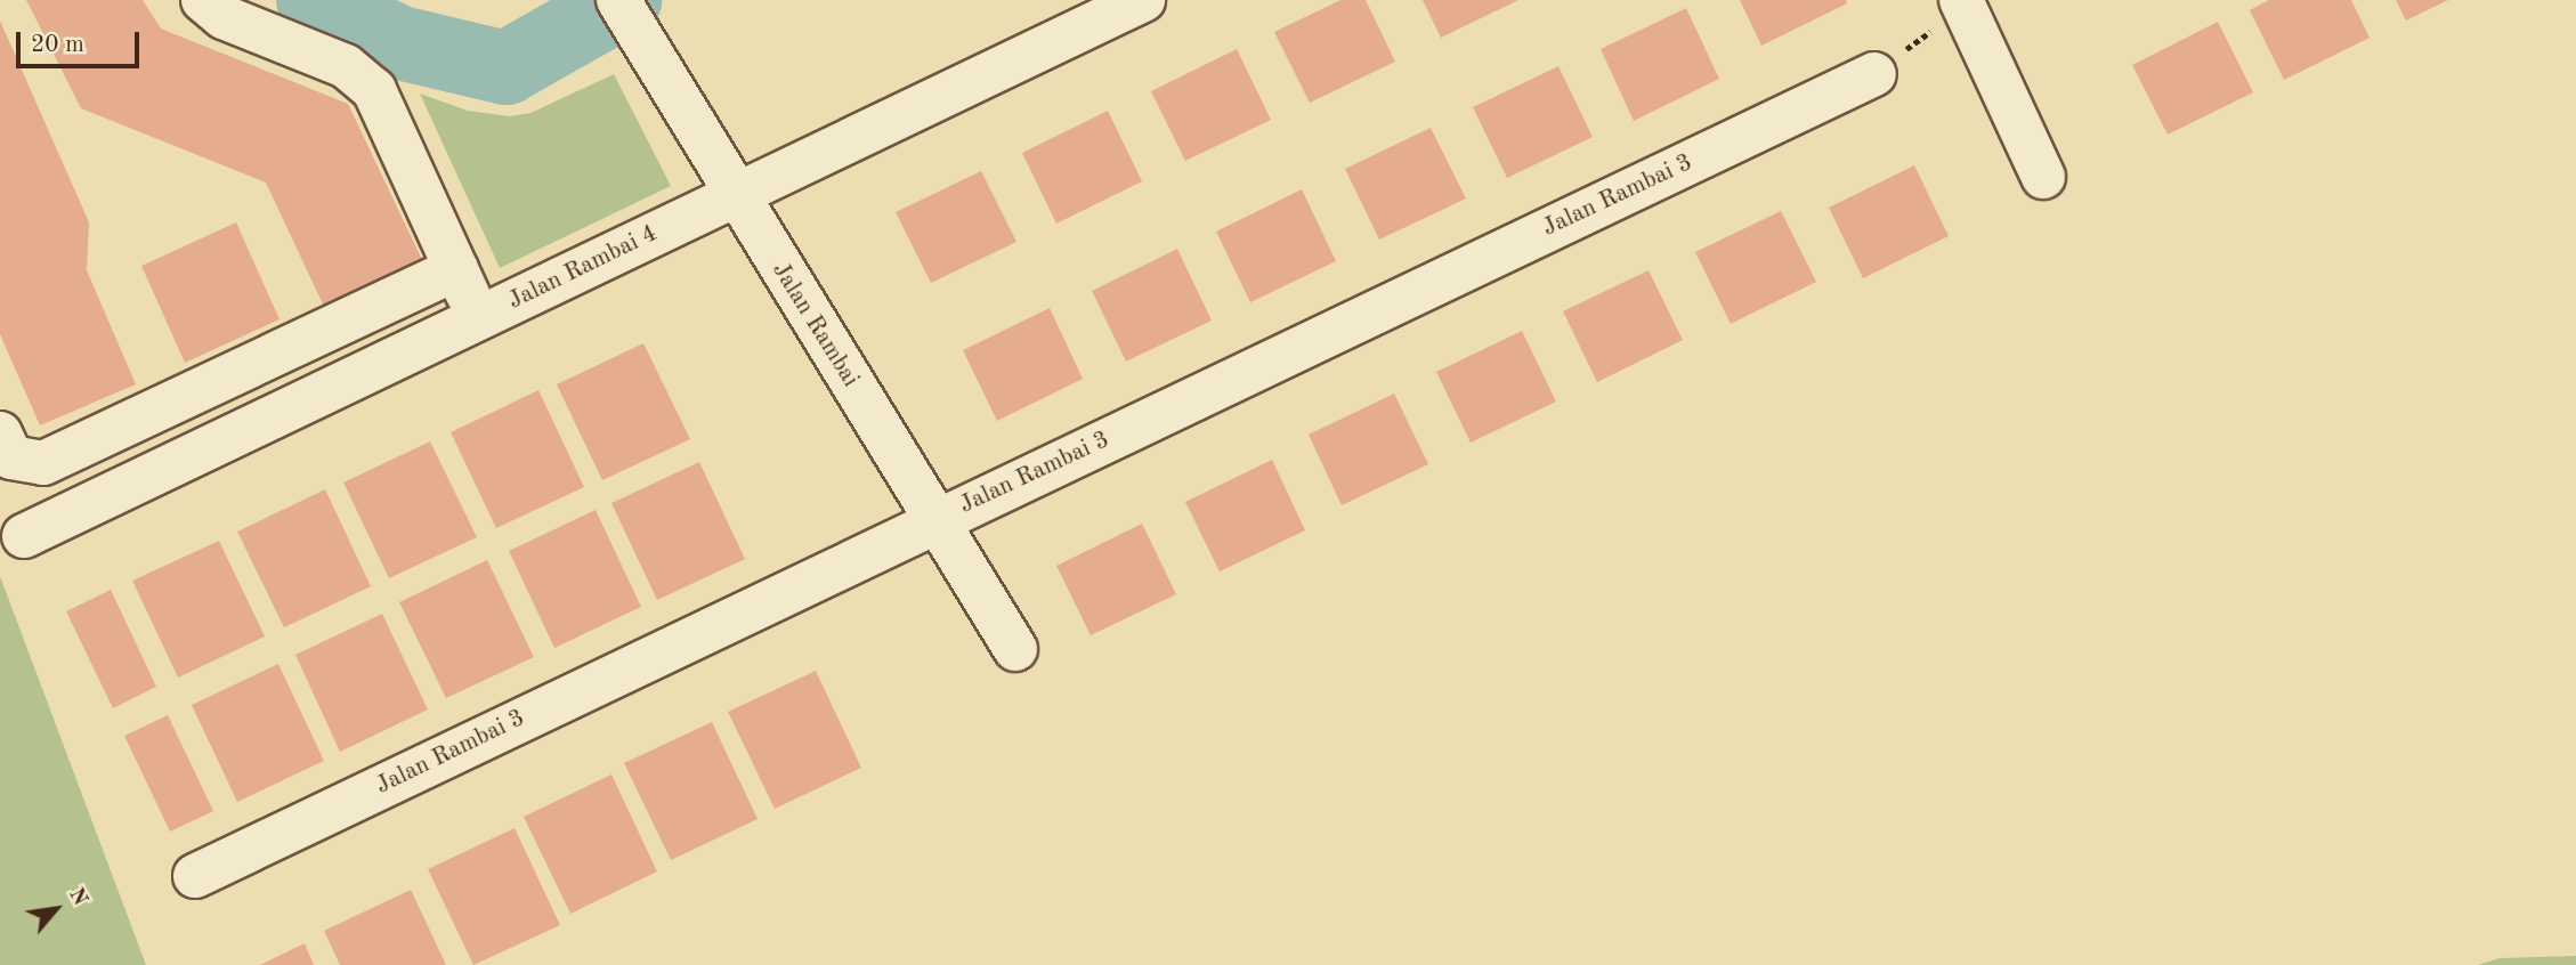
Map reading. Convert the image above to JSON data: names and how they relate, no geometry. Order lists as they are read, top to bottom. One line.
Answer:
{"streets":{"street":["Jalan Rambai 3","Jalan Rambai 4","Jalan Rambai"]},"crossings":[["Jalan Rambai 3","Jalan Rambai"],["Jalan Rambai 4","Jalan Rambai"]],"scale_bar":"20 m","north":"top right"}
